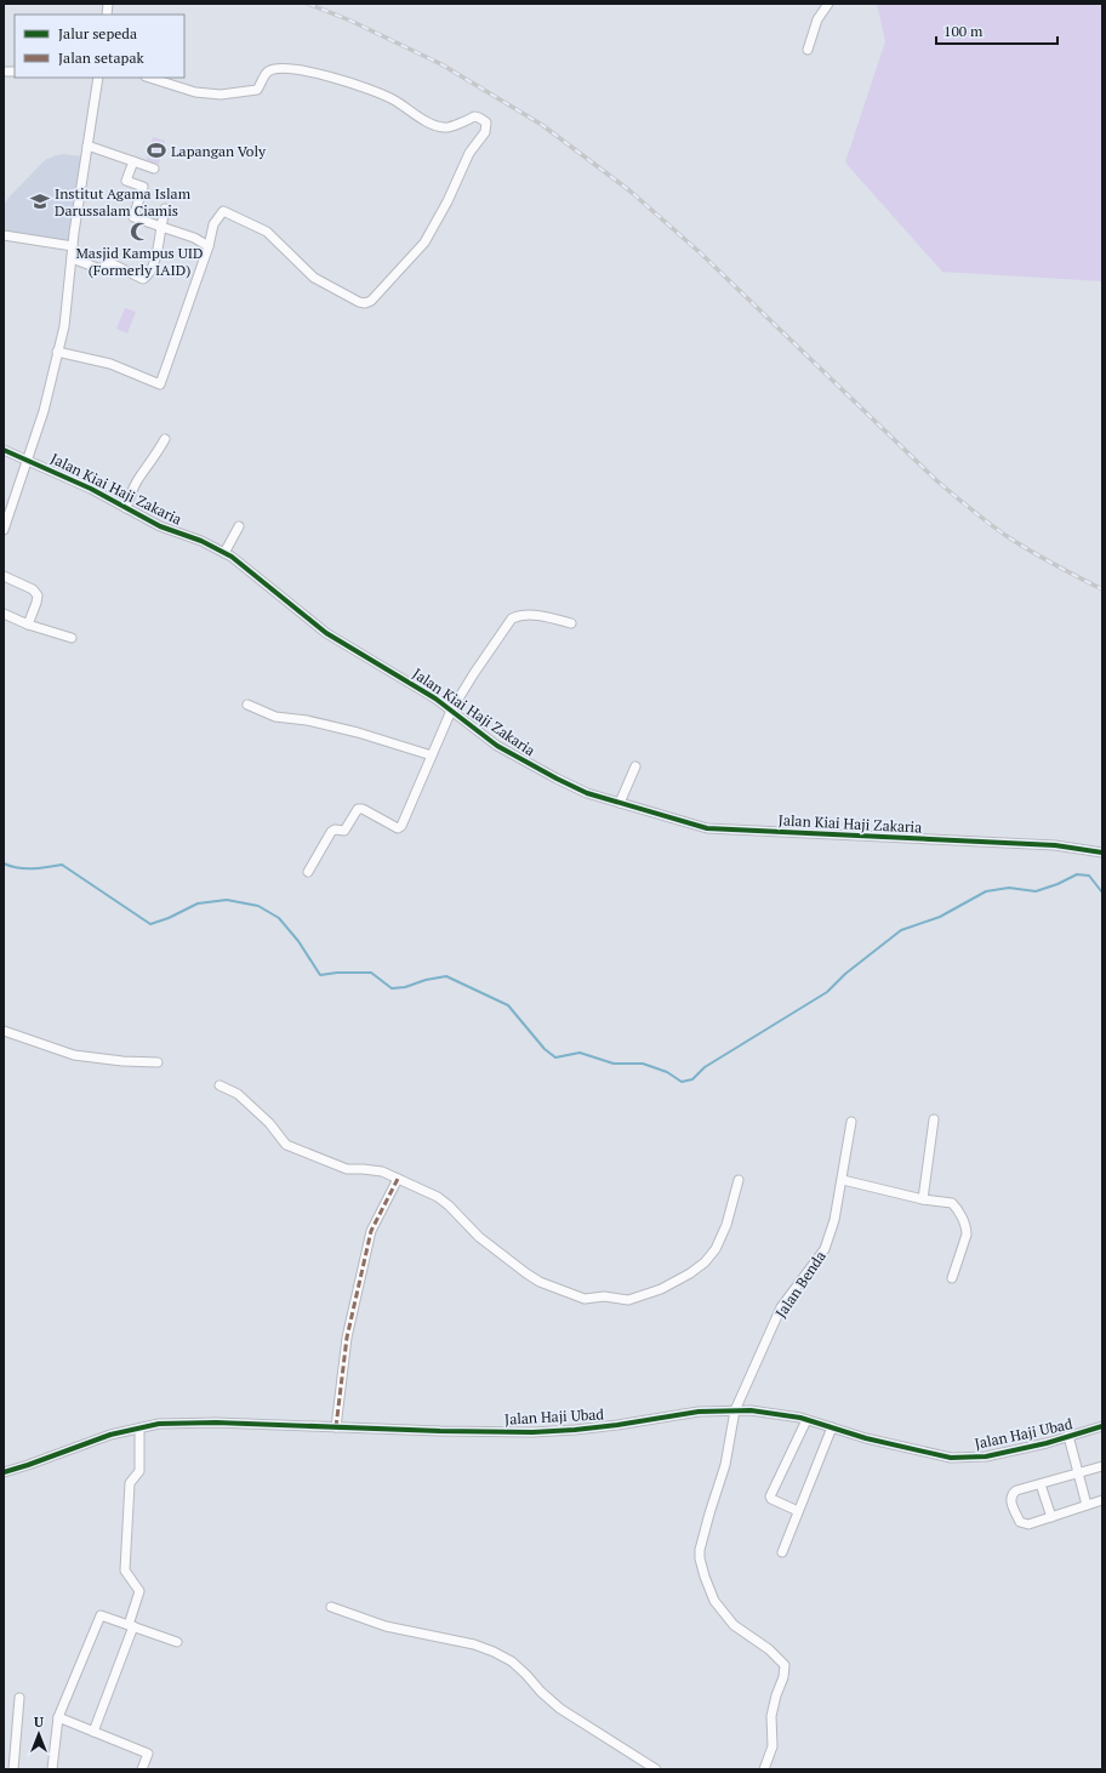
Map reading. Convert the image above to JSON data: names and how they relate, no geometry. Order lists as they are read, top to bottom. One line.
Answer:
{"streets":{"street":["Jalan Kiai Haji Zakaria","Jalan Benda","Jalan Haji Ubad"]},"crossings":[["Jalan Benda","Jalan Haji Ubad"]],"places":{"sports":["Lapangan Voly"],"school or university":["Institut Agama Islam Darussalam Ciamis"],"mosque":["Masjid Kampus UID (Formerly IAID)"]},"legend":["Jalur sepeda","Jalan setapak"],"scale_bar":"100 m","north":"top"}
